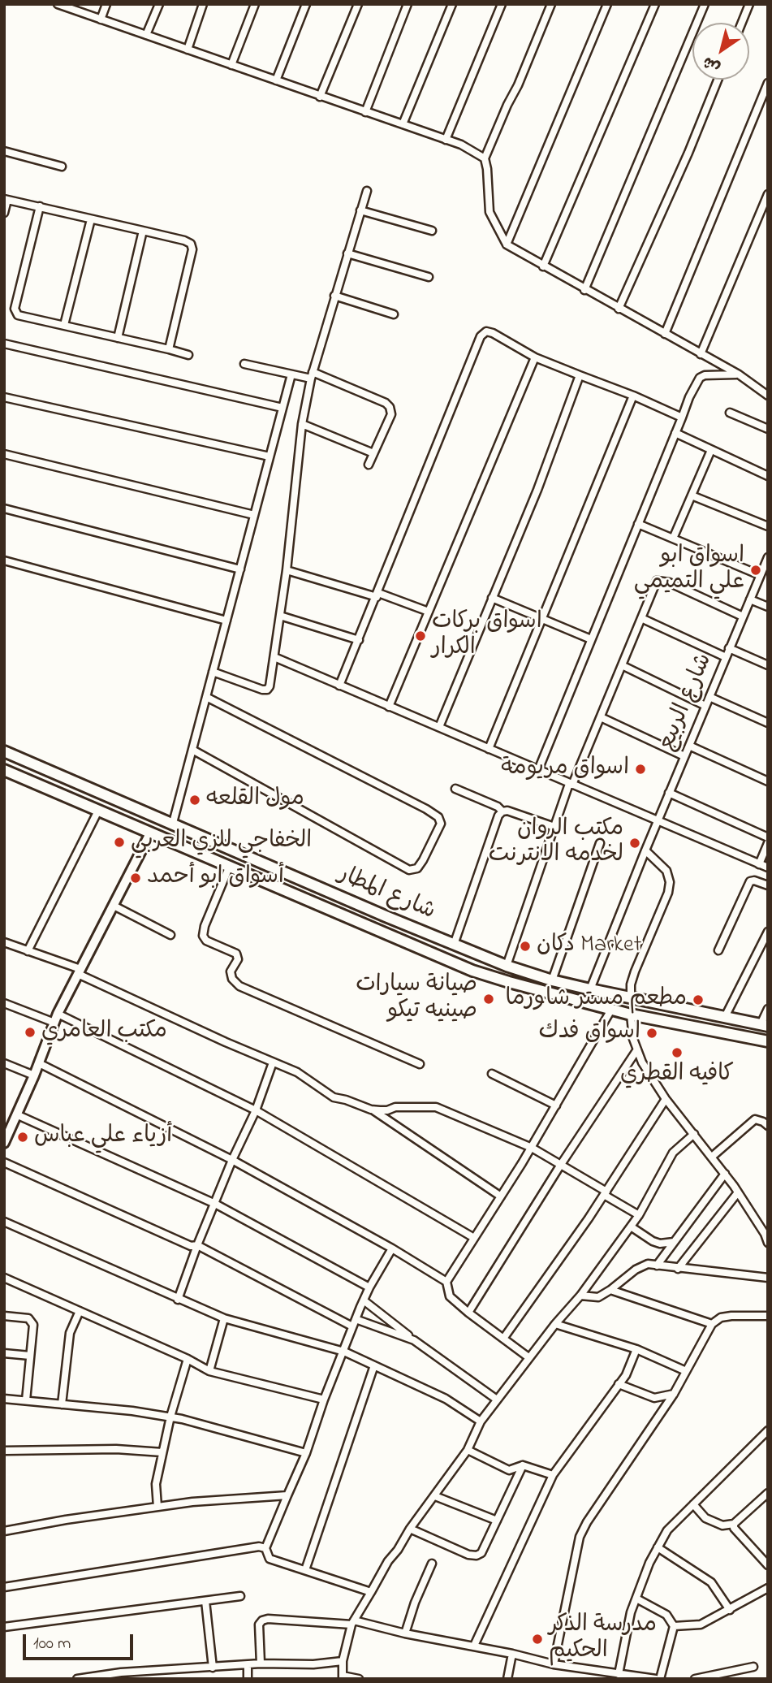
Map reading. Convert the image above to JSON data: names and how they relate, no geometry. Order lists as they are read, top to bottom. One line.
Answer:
{"streets":{"main road":["شارع المطار"],"street":["شارع الربيع"]},"crossings":[["شارع الربيع","شارع المطار"]],"places":["اسواق ابو علي التميمي","اسواق بركات الكرار","اسواق مريومة","مول القلعه","الخفاجي للزي العربي","مكتب الروان لخدمه الانترنت","أسواق ابو أحمد","دكان Market","صيانة سيارات صينيه تيكو","مطعم مستر شاورما","مكتب العامري","اسواق فدك","كافيه القطري","أزياء علي عباس","مدرسة الذكر الحكيم"],"scale_bar":"100 m","north":"bottom left"}
